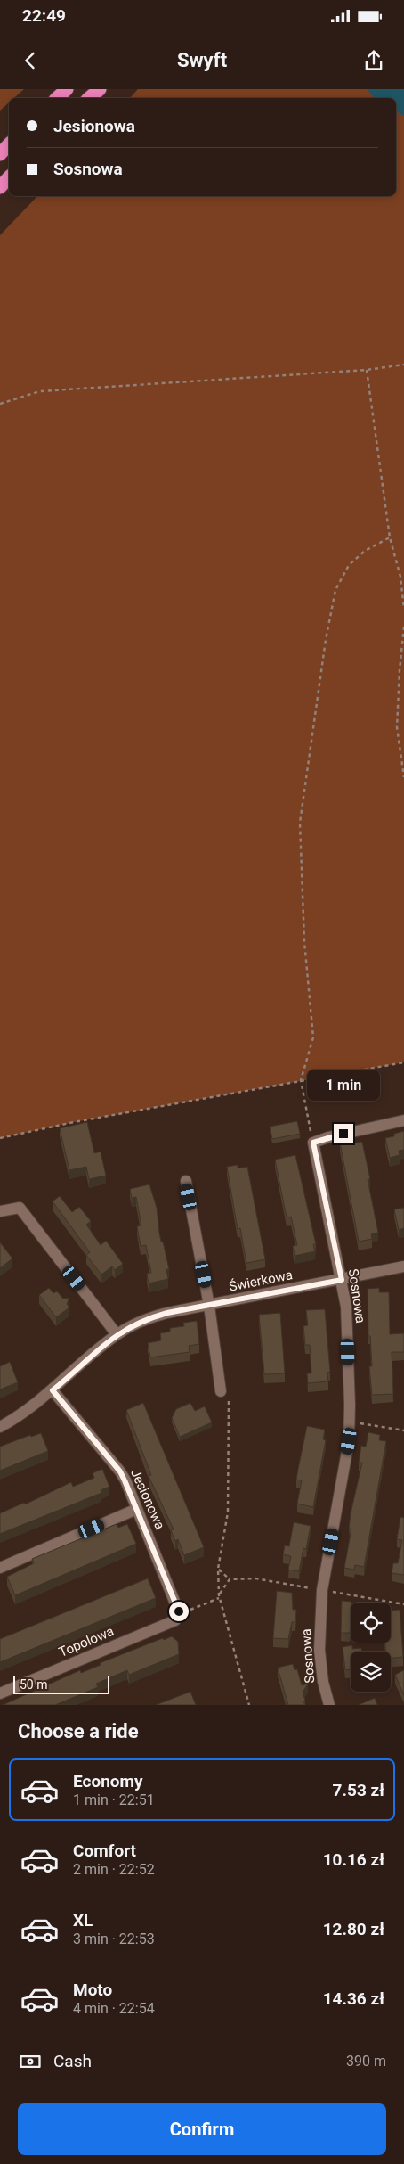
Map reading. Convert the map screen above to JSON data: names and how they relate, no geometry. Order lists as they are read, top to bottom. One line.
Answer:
{"streets":{"street":["Świerkowa","Sosnowa","Jesionowa","Topolowa"]},"crossings":[["Świerkowa","Sosnowa"],["Świerkowa","Jesionowa"],["Jesionowa","Topolowa"]],"scale_bar":"50 m","page":{"status":"22:49","header":"Swyft","banner":["Jesionowa","Sosnowa"],"bubble":"1 min","scale":"50 m","heading":"Choose a ride","list":[{"name":"Economy","note":"1 min · 22:51","value":"7.53 zł"},{"name":"Comfort","note":"2 min · 22:52","value":"10.16 zł"},{"name":"XL","note":"3 min · 22:53","value":"12.80 zł"},{"name":"Moto","note":"4 min · 22:54","value":"14.36 zł"}],"pay":["Cash","390 m"],"buttons":"Confirm"}}
